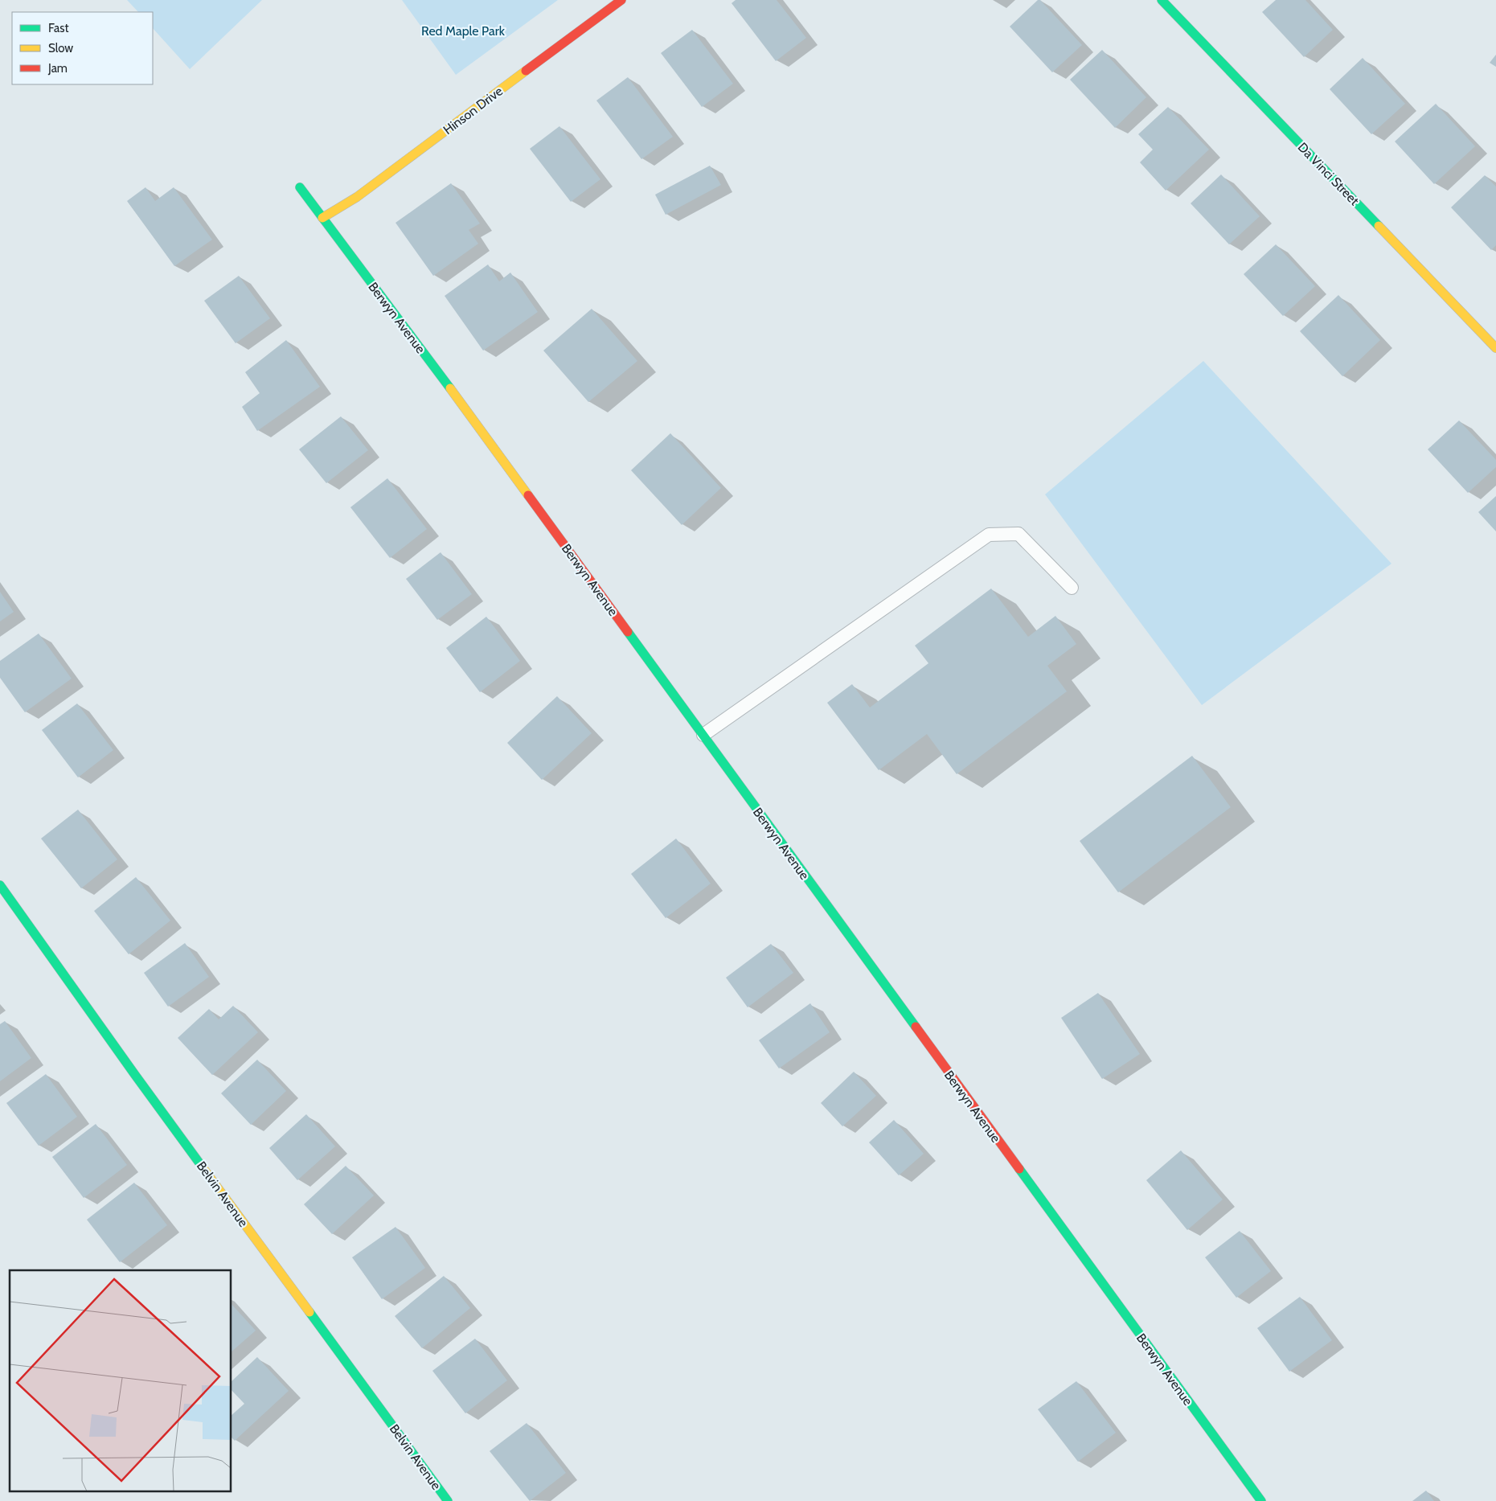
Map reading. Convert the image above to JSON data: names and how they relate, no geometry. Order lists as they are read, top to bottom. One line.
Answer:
{"streets":{"street":["Hinson Drive","Da Vinci Street","Berwyn Avenue","Belvin Avenue"]},"crossings":[["Hinson Drive","Berwyn Avenue"]],"parks":["Red Maple Park"],"legend":["Fast","Slow","Jam"]}
